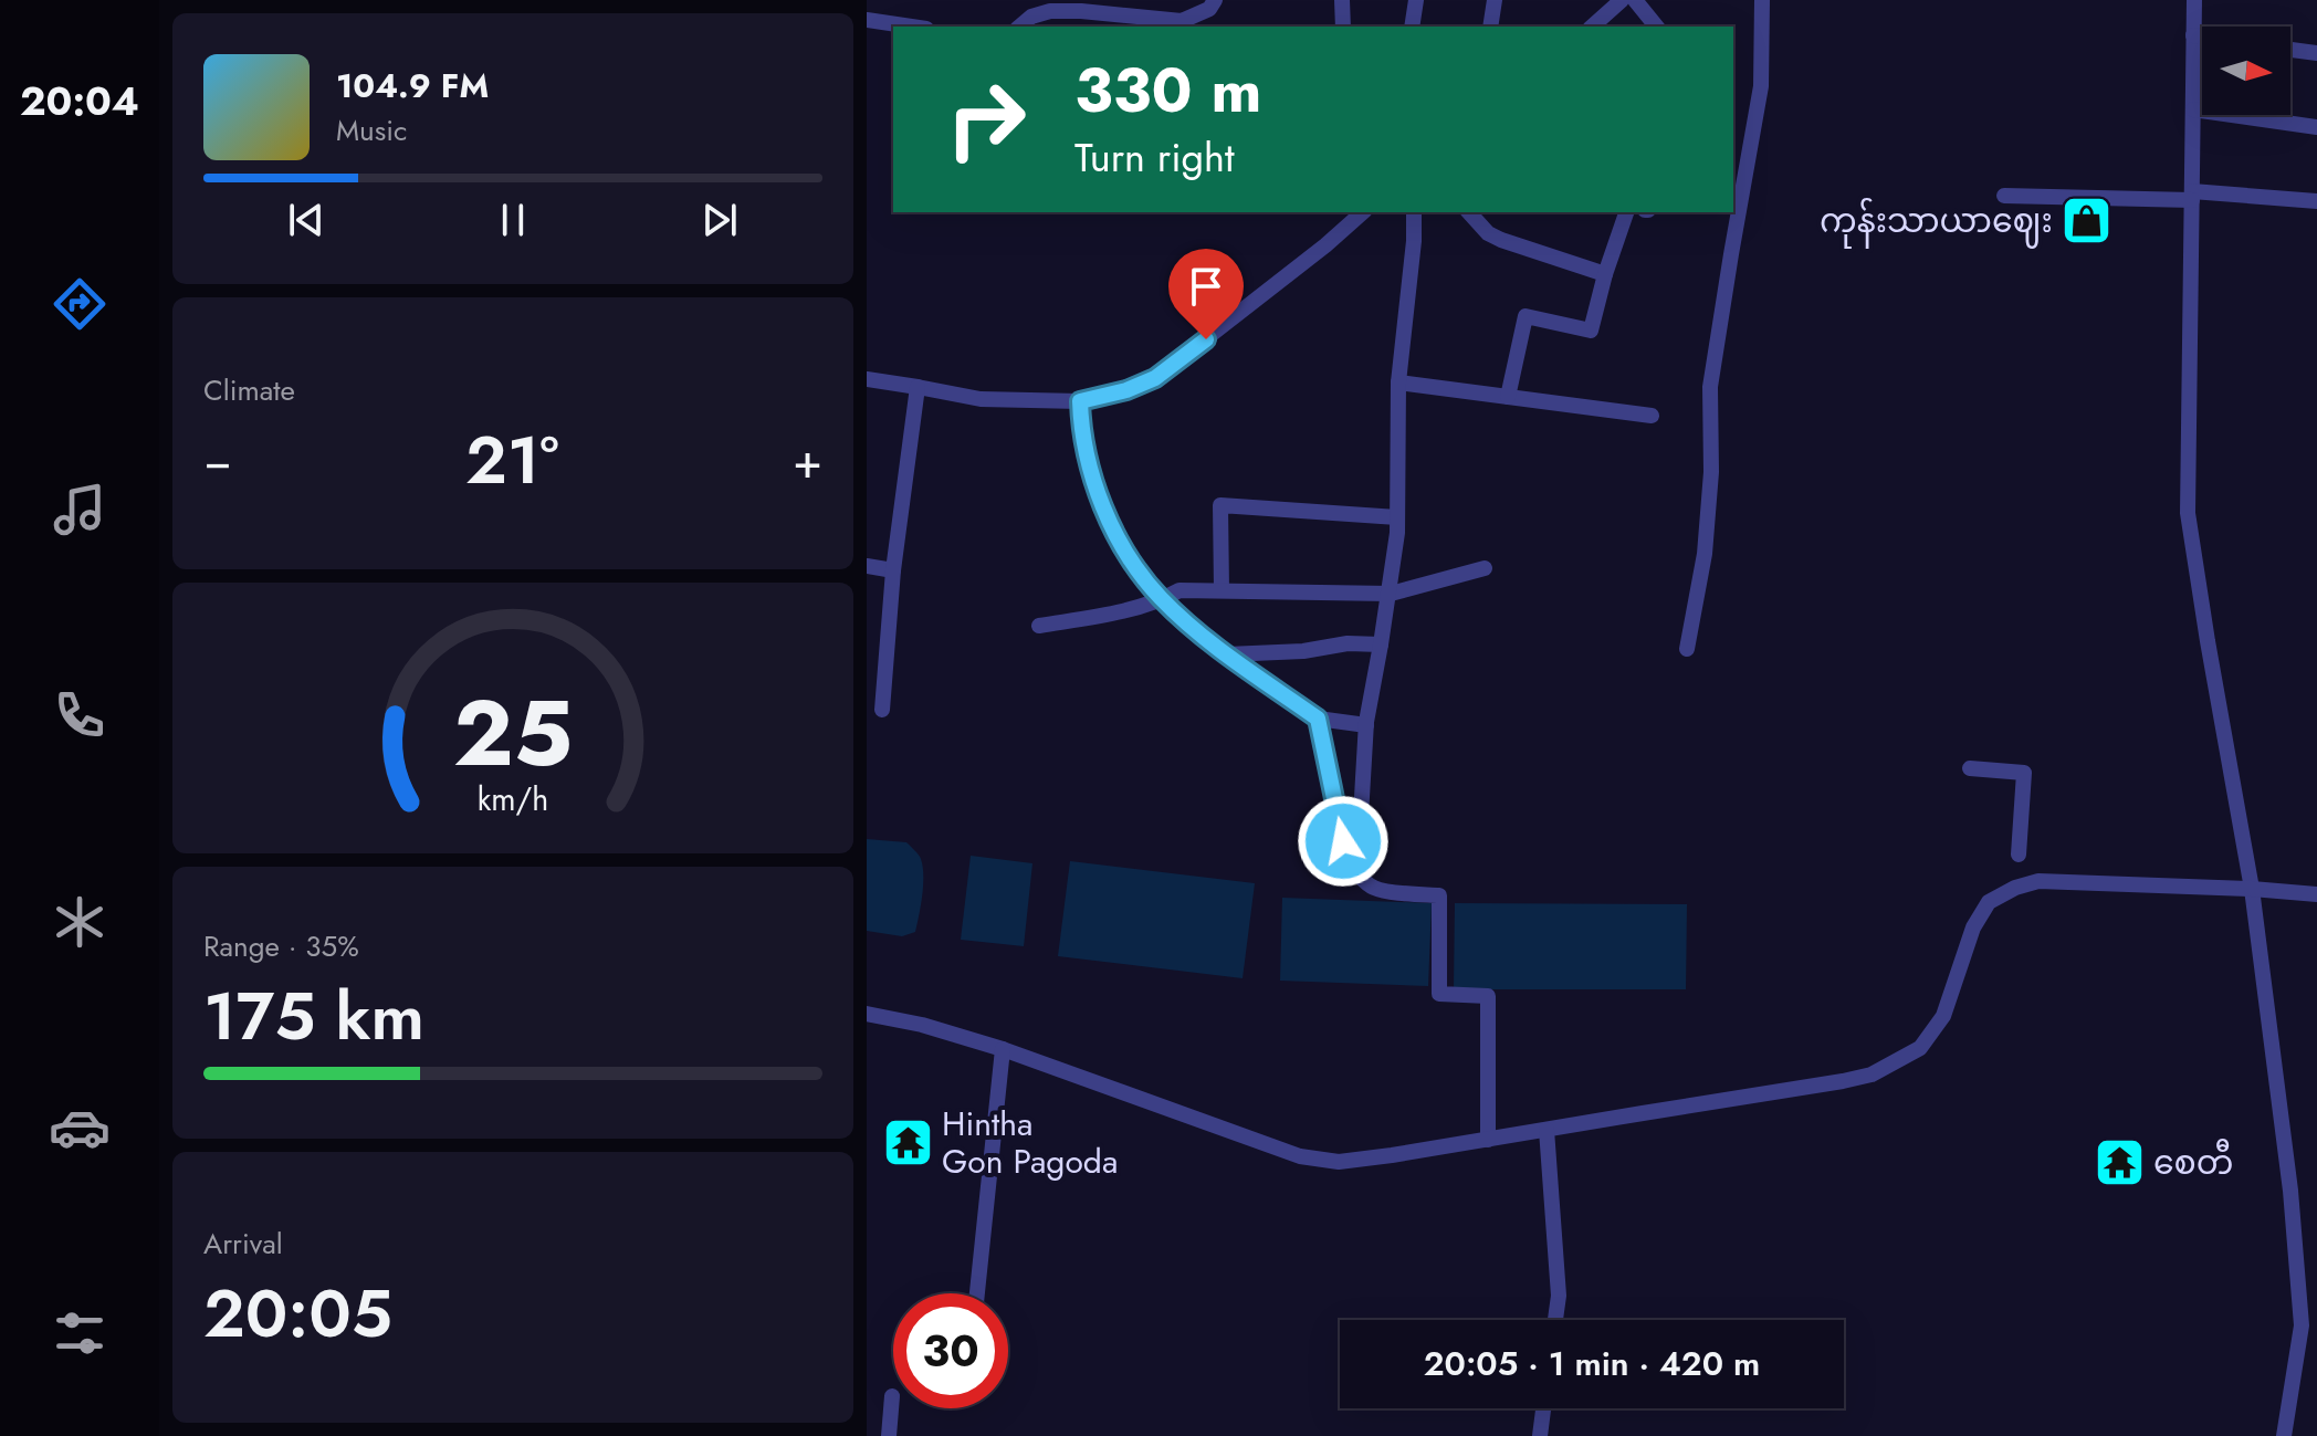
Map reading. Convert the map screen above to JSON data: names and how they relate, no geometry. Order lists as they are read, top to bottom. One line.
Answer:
{"places":{"shop":["ကုန်းသာယာဈေး"],"temple":["Hintha Gon Pagoda","စေတီ"]},"north":"right","page":{"tabs":"20:04","turn":["330 m","Turn right"],"song":["104.9 FM","Music"],"tile":["Climate",["Range · 35%","175 km"],["Arrival","20:05"]],"heat":["−","21°","+"],"limit":"30","trip":"20:05 · 1 min · 420 m","gauge":["25","km/h"]}}
